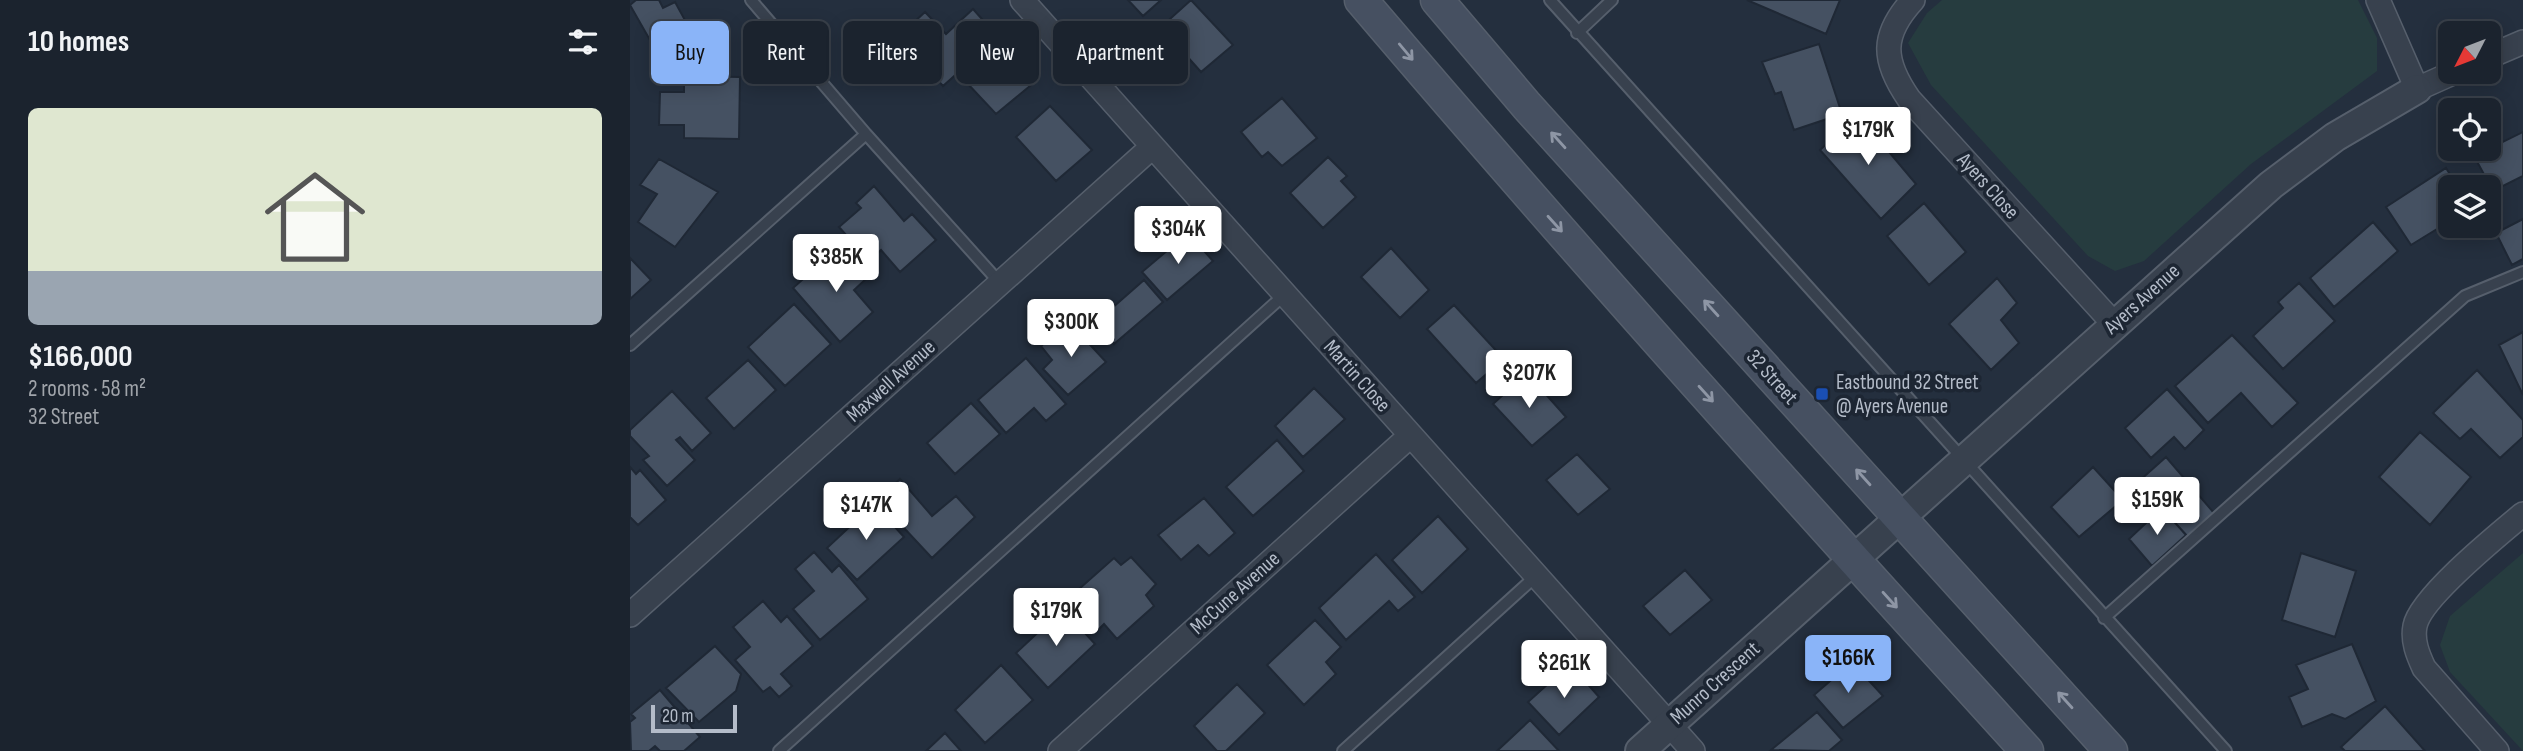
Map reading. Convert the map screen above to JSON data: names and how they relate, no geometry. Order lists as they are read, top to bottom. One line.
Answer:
{"streets":{"main road":["32 Street"],"street":["Ayers Close","Ayers Avenue","Martin Close","Maxwell Avenue","McCune Avenue","Munro Crescent"]},"crossings":[["Ayers Close","Ayers Avenue"],["Ayers Avenue","32 Street"],["Ayers Avenue","Munro Crescent"],["Martin Close","Maxwell Avenue"],["Martin Close","McCune Avenue"],["Martin Close","Munro Crescent"]],"places":{"transit":["Eastbound 32 Street @ Ayers Avenue"]},"scale_bar":"20 m","north":"bottom left","page":{"heading":"10 homes","chip":["Buy","Rent","Filters","New","Apartment"],"list":[{"name":"$166,000","note":"2 rooms · 58 m² · 32 Street"}],"price":["$179K","$304K","$385K","$300K","$207K","$159K","$147K","$179K","$166K","$261K"],"scale":"20 m"}}
